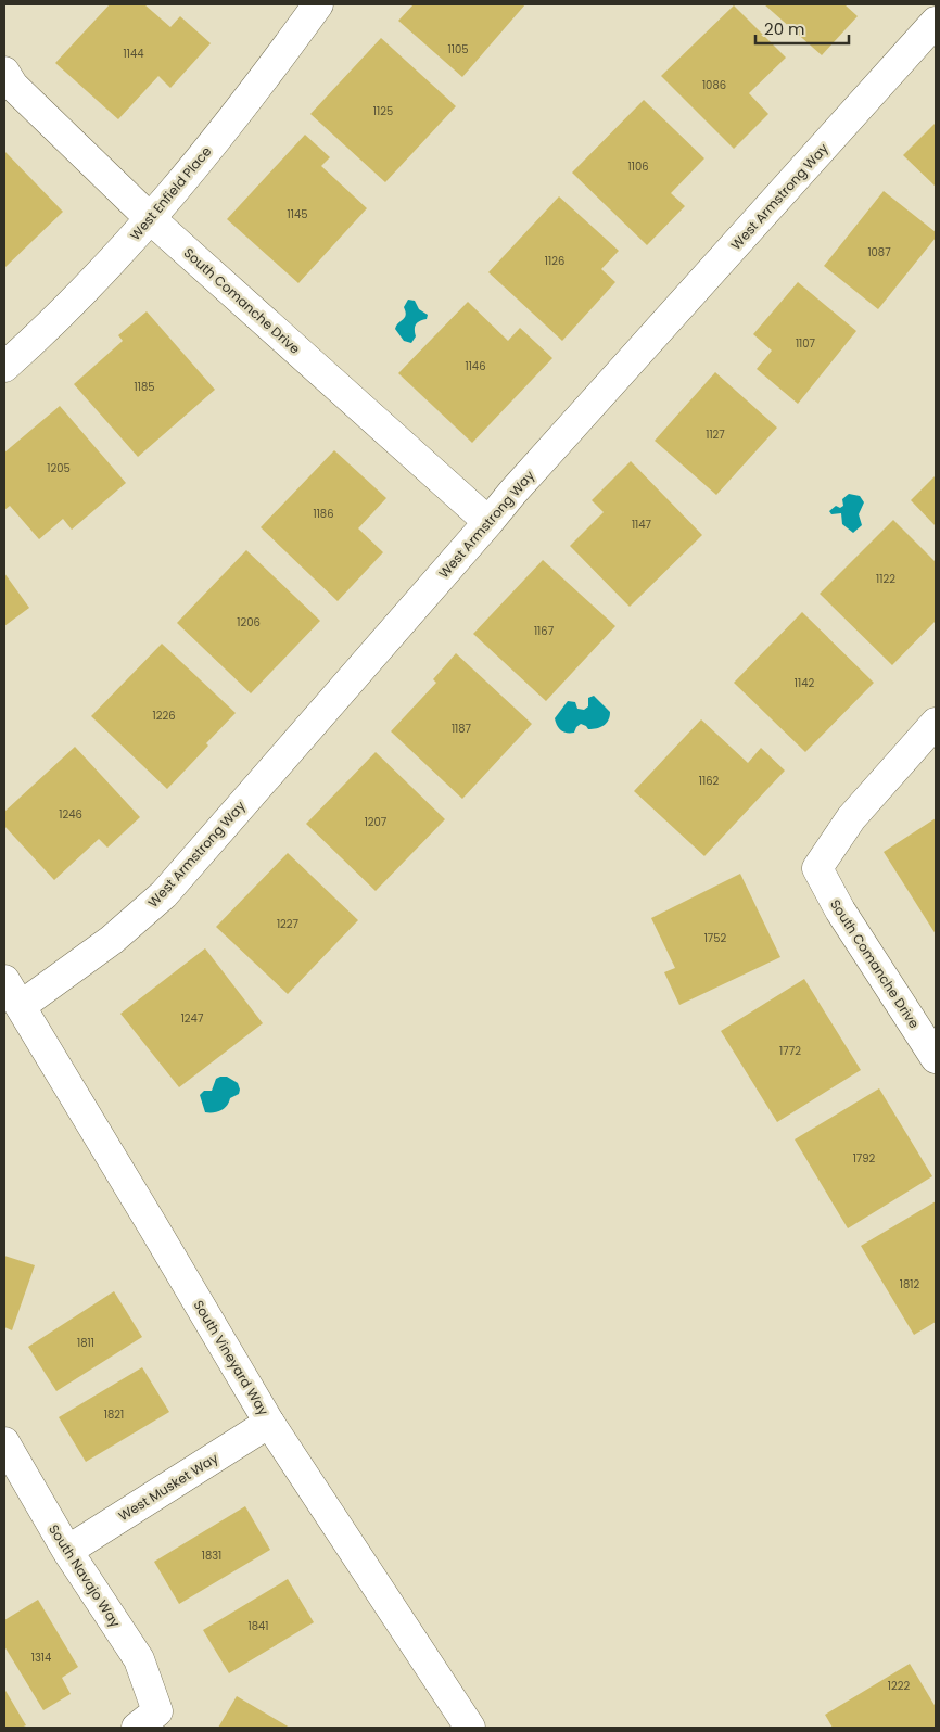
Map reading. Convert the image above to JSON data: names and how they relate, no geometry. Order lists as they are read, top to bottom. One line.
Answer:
{"streets":{"street":["West Enfield Place","West Armstrong Way","South Comanche Drive","South Vineyard Way","West Musket Way","South Navajo Way"]},"crossings":[["West Enfield Place","South Comanche Drive"],["West Armstrong Way","South Comanche Drive"],["West Armstrong Way","South Vineyard Way"],["South Vineyard Way","West Musket Way"],["West Musket Way","South Navajo Way"]],"house_numbers":["1105","1144","1086","1125","1106","1145","1087","1126","1107","1146","1185","1127","1205","1186","1147","1122","1206","1167","1142","1226","1187","1162","1246","1207","1227","1752","1247","1772","1792","1812","1811","1821","1831","1841","1314","1222"],"scale_bar":"20 m"}
